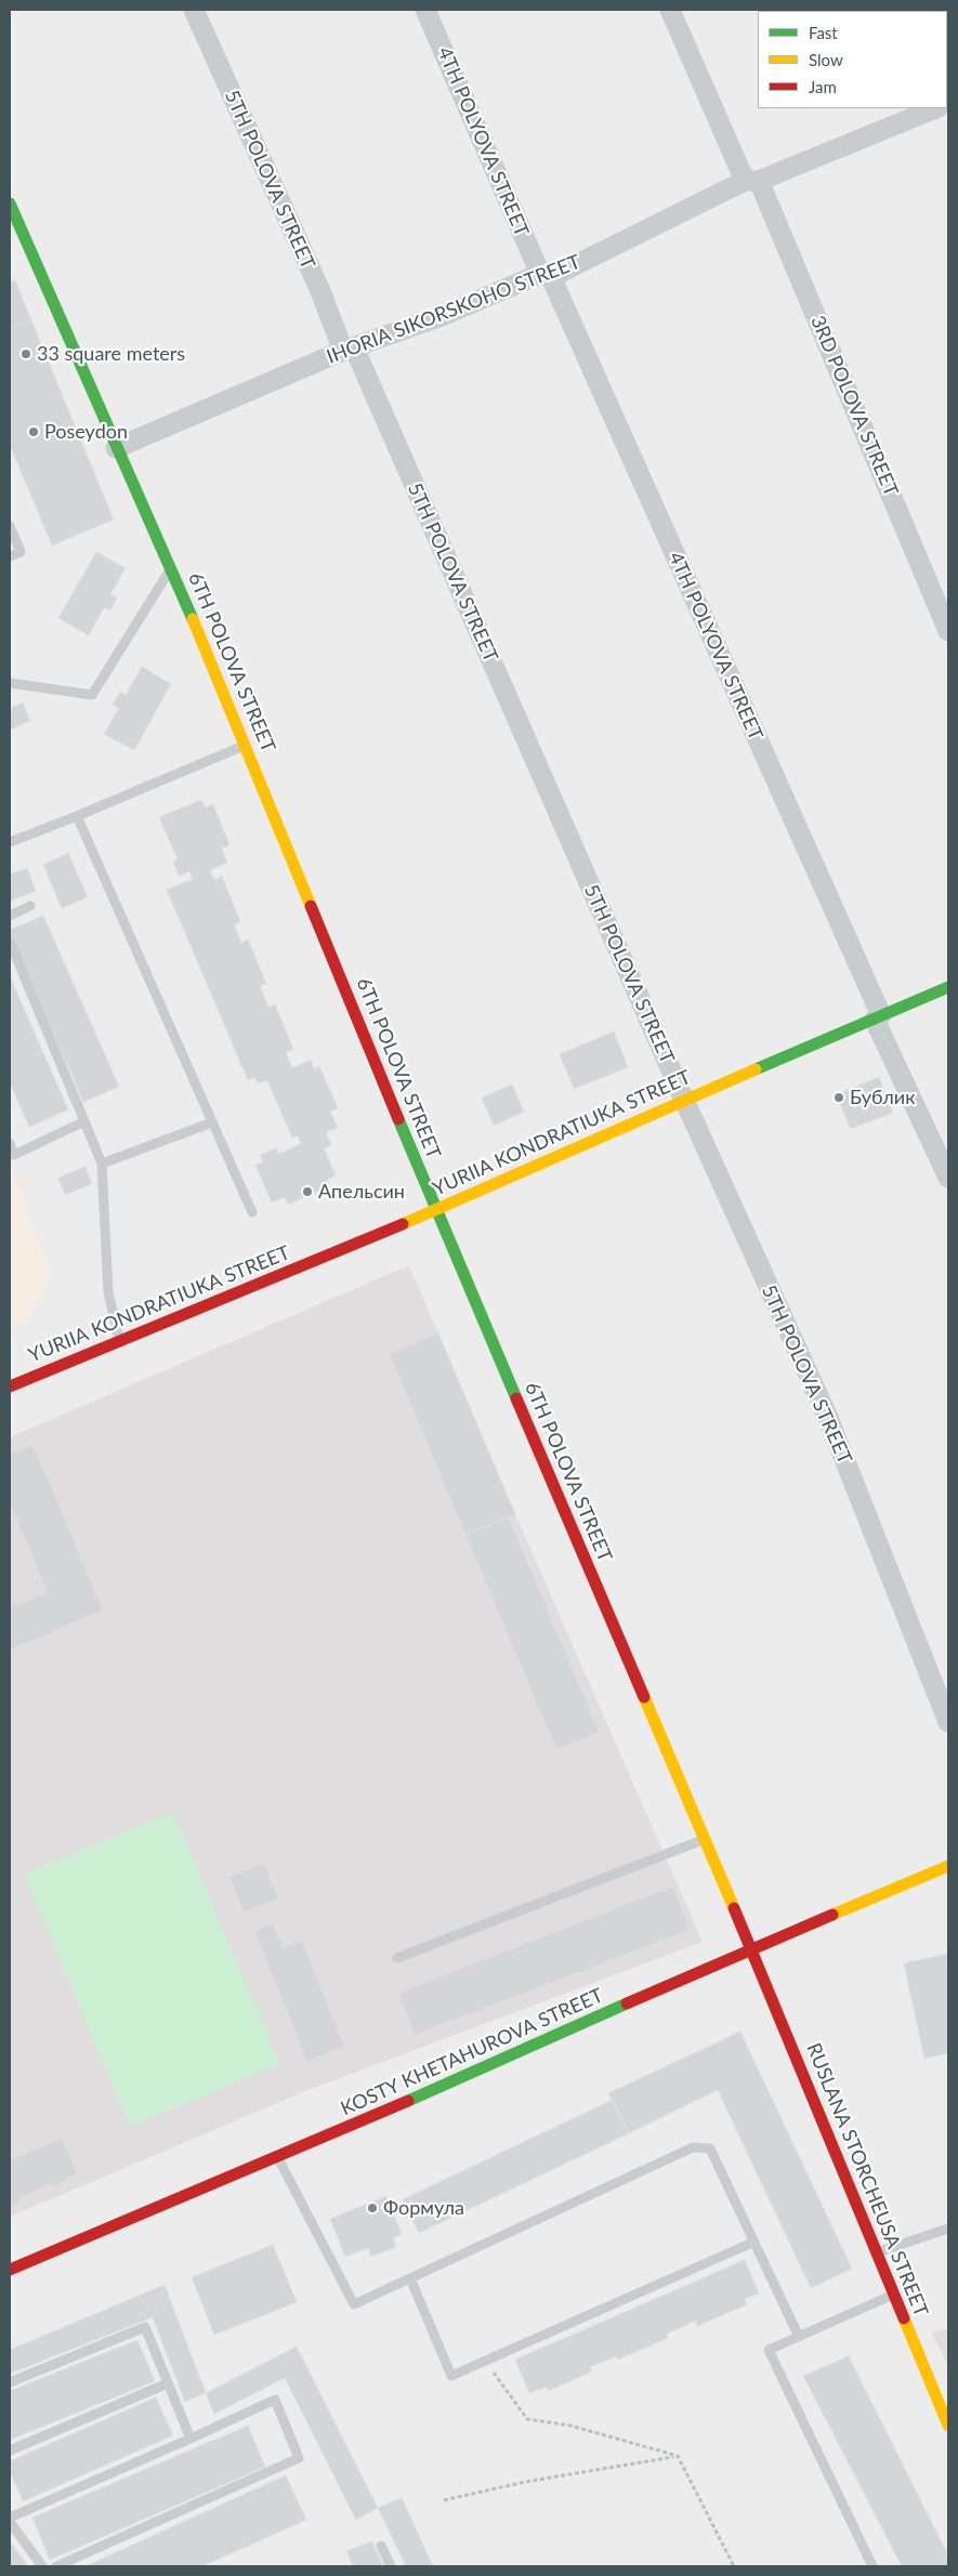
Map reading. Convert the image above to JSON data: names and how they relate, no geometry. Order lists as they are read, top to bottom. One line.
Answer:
{"streets":{"street":["4TH POLYOVA STREET","5TH POLOVA STREET","IHORIA SIKORSKOHO STREET","3RD POLOVA STREET","6TH POLOVA STREET","YURIIA KONDRATIUKA STREET","KOSTY KHETAHUROVA STREET","RUSLANA STORCHEUSA STREET"]},"crossings":[["4TH POLYOVA STREET","IHORIA SIKORSKOHO STREET"],["4TH POLYOVA STREET","YURIIA KONDRATIUKA STREET"],["5TH POLOVA STREET","IHORIA SIKORSKOHO STREET"],["5TH POLOVA STREET","YURIIA KONDRATIUKA STREET"],["IHORIA SIKORSKOHO STREET","3RD POLOVA STREET"],["IHORIA SIKORSKOHO STREET","6TH POLOVA STREET"],["6TH POLOVA STREET","YURIIA KONDRATIUKA STREET"],["6TH POLOVA STREET","KOSTY KHETAHUROVA STREET"],["6TH POLOVA STREET","RUSLANA STORCHEUSA STREET"],["KOSTY KHETAHUROVA STREET","RUSLANA STORCHEUSA STREET"]],"places":["33 square meters","Poseydon","Бублик","Апельсин","Формула"],"legend":["Fast","Slow","Jam"]}
